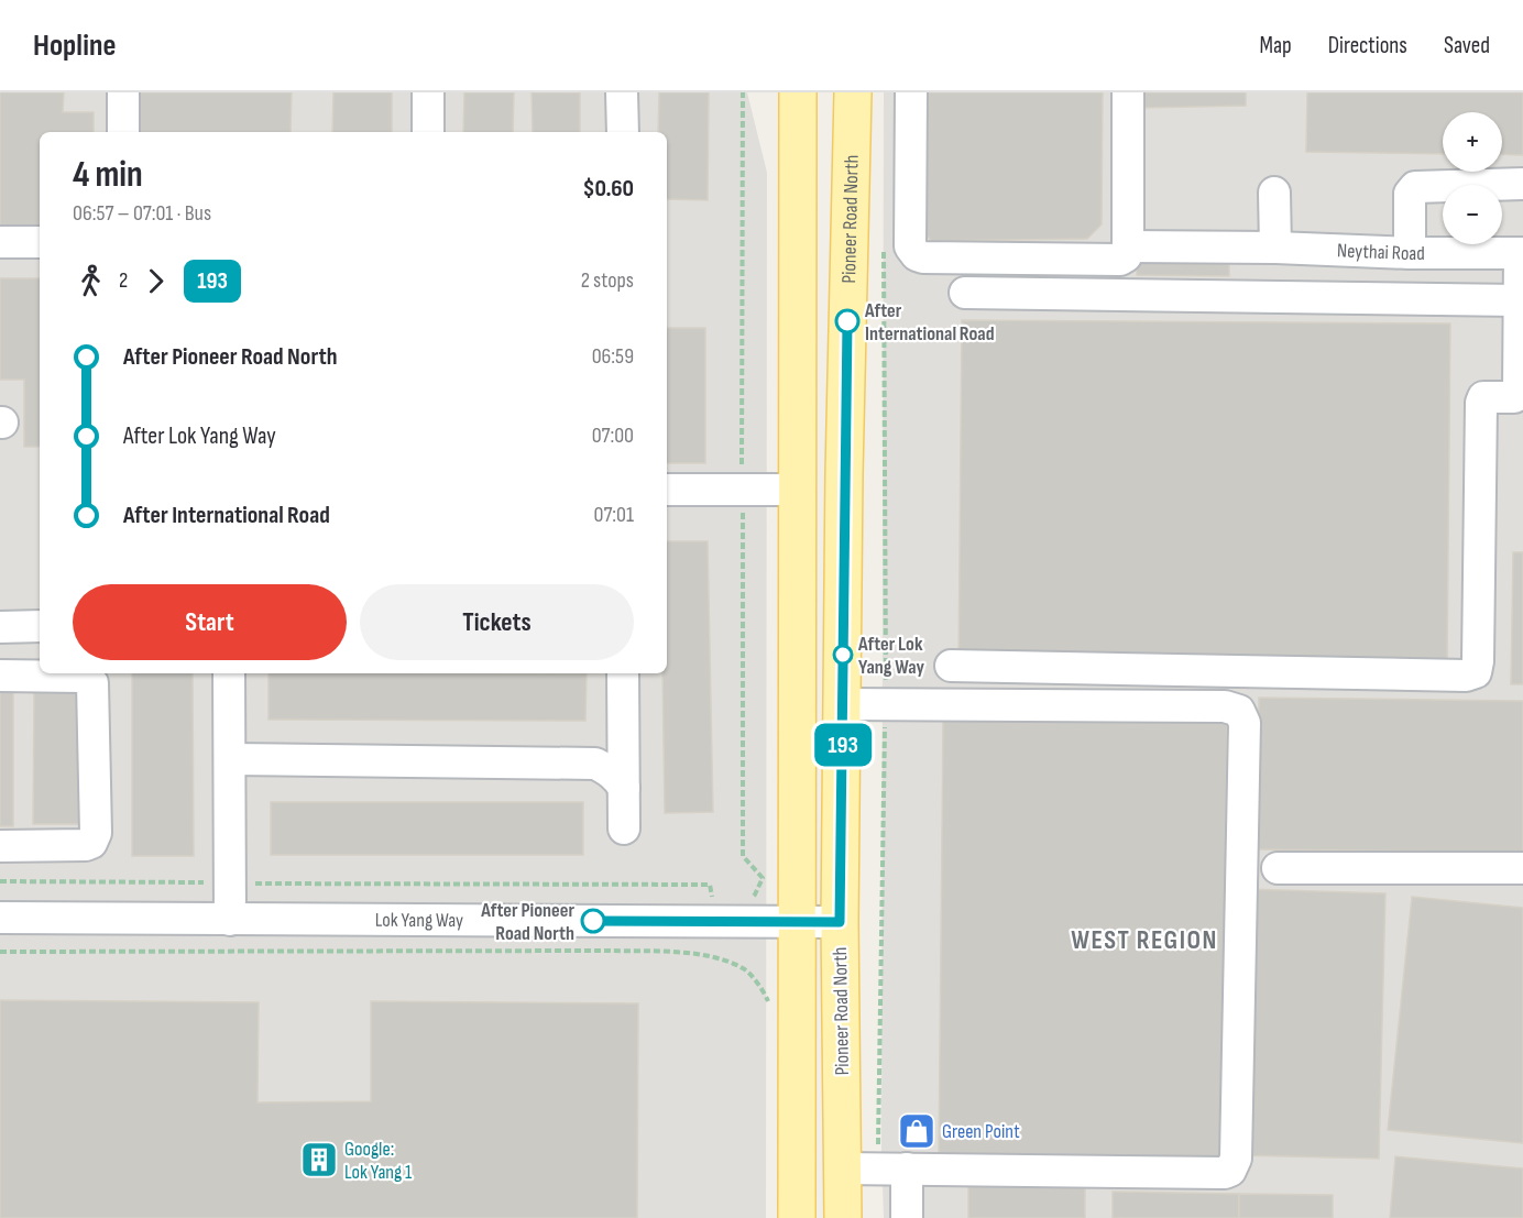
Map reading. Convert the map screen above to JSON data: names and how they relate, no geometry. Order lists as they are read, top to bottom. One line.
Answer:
{"streets":{"main road":["Pioneer Road North"],"street":["Neythai Road","Lok Yang Way"]},"crossings":[["Pioneer Road North","Lok Yang Way"]],"districts":["WEST REGION"],"places":{"other":["After International Road","After Lok Yang Way","After Pioneer Road North"],"shop":["Green Point"],"building":["Google: Lok Yang 1"]},"lines":["bus line 193"],"page":{"header":"Hopline","nav":["Map","Directions","Saved"],"on_map":"193","map_buttons":["+","−"],"heading":["4 min","06:57 – 07:01 · Bus","$0.60"],"legs":["2","193","2 stops"],"list":[{"name":"After Pioneer Road North","value":"06:59"},{"name":"After Lok Yang Way","value":"07:00"},{"name":"After International Road","value":"07:01"}],"buttons":["Start","Tickets"]}}
